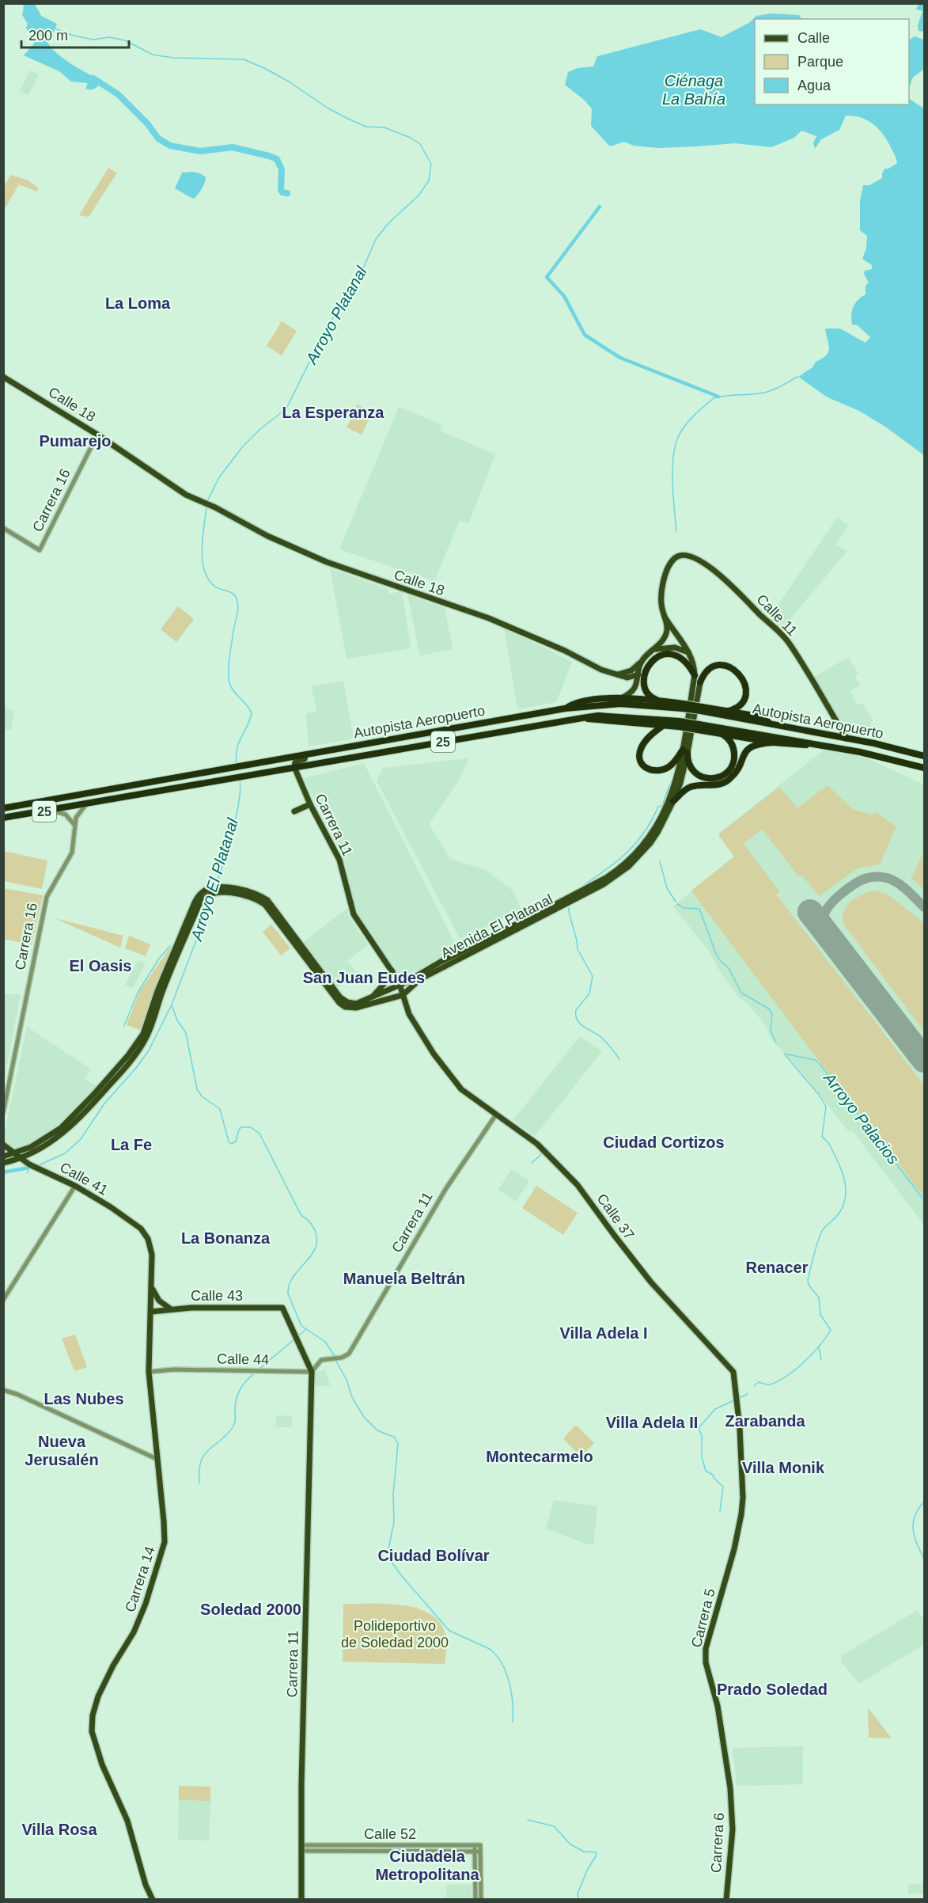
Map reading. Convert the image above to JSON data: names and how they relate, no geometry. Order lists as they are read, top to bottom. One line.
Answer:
{"streets":{"highway":["Autopista Aeropuerto","25"],"main road":["Calle 18","Calle 11","Carrera 11","Avenida El Platanal","Calle 41","Calle 37","Calle 43","Carrera 14","Carrera 5","Carrera 6"],"street":["Carrera 16","Calle 44","Calle 52"]},"crossings":[["Calle 18","Carrera 16"],["Carrera 16","Autopista Aeropuerto"],["Calle 11","Autopista Aeropuerto"],["Calle 11","Avenida El Platanal"],["Autopista Aeropuerto","Carrera 11"],["Carrera 11","Avenida El Platanal"],["Carrera 11","Calle 37"],["Carrera 11","Calle 43"],["Carrera 11","Calle 44"],["Carrera 11","Calle 52"],["Avenida El Platanal","Calle 37"],["Calle 41","Carrera 14"],["Calle 37","Carrera 5"],["Calle 43","Calle 44"],["Calle 43","Carrera 14"],["Calle 44","Carrera 14"],["Carrera 5","Carrera 6"]],"districts":["La Loma","La Esperanza","Pumarejo","El Oasis","San Juan Eudes","Ciudad Cortizos","La Fe","La Bonanza","Renacer","Manuela Beltrán","Villa Adela I","Las Nubes","Zarabanda","Villa Adela II","Nueva Jerusalén","Montecarmelo","Villa Monik","Ciudad Bolívar","Soledad 2000","Prado Soledad","Villa Rosa","Ciudadela Metropolitana"],"water":["Ciénaga La Bahía","Arroyo Platanal","Arroyo El Platanal","Arroyo Palacios"],"parks":["Polideportivo de Soledad 2000"],"legend":["Calle","Parque","Agua"],"scale_bar":"200 m"}
